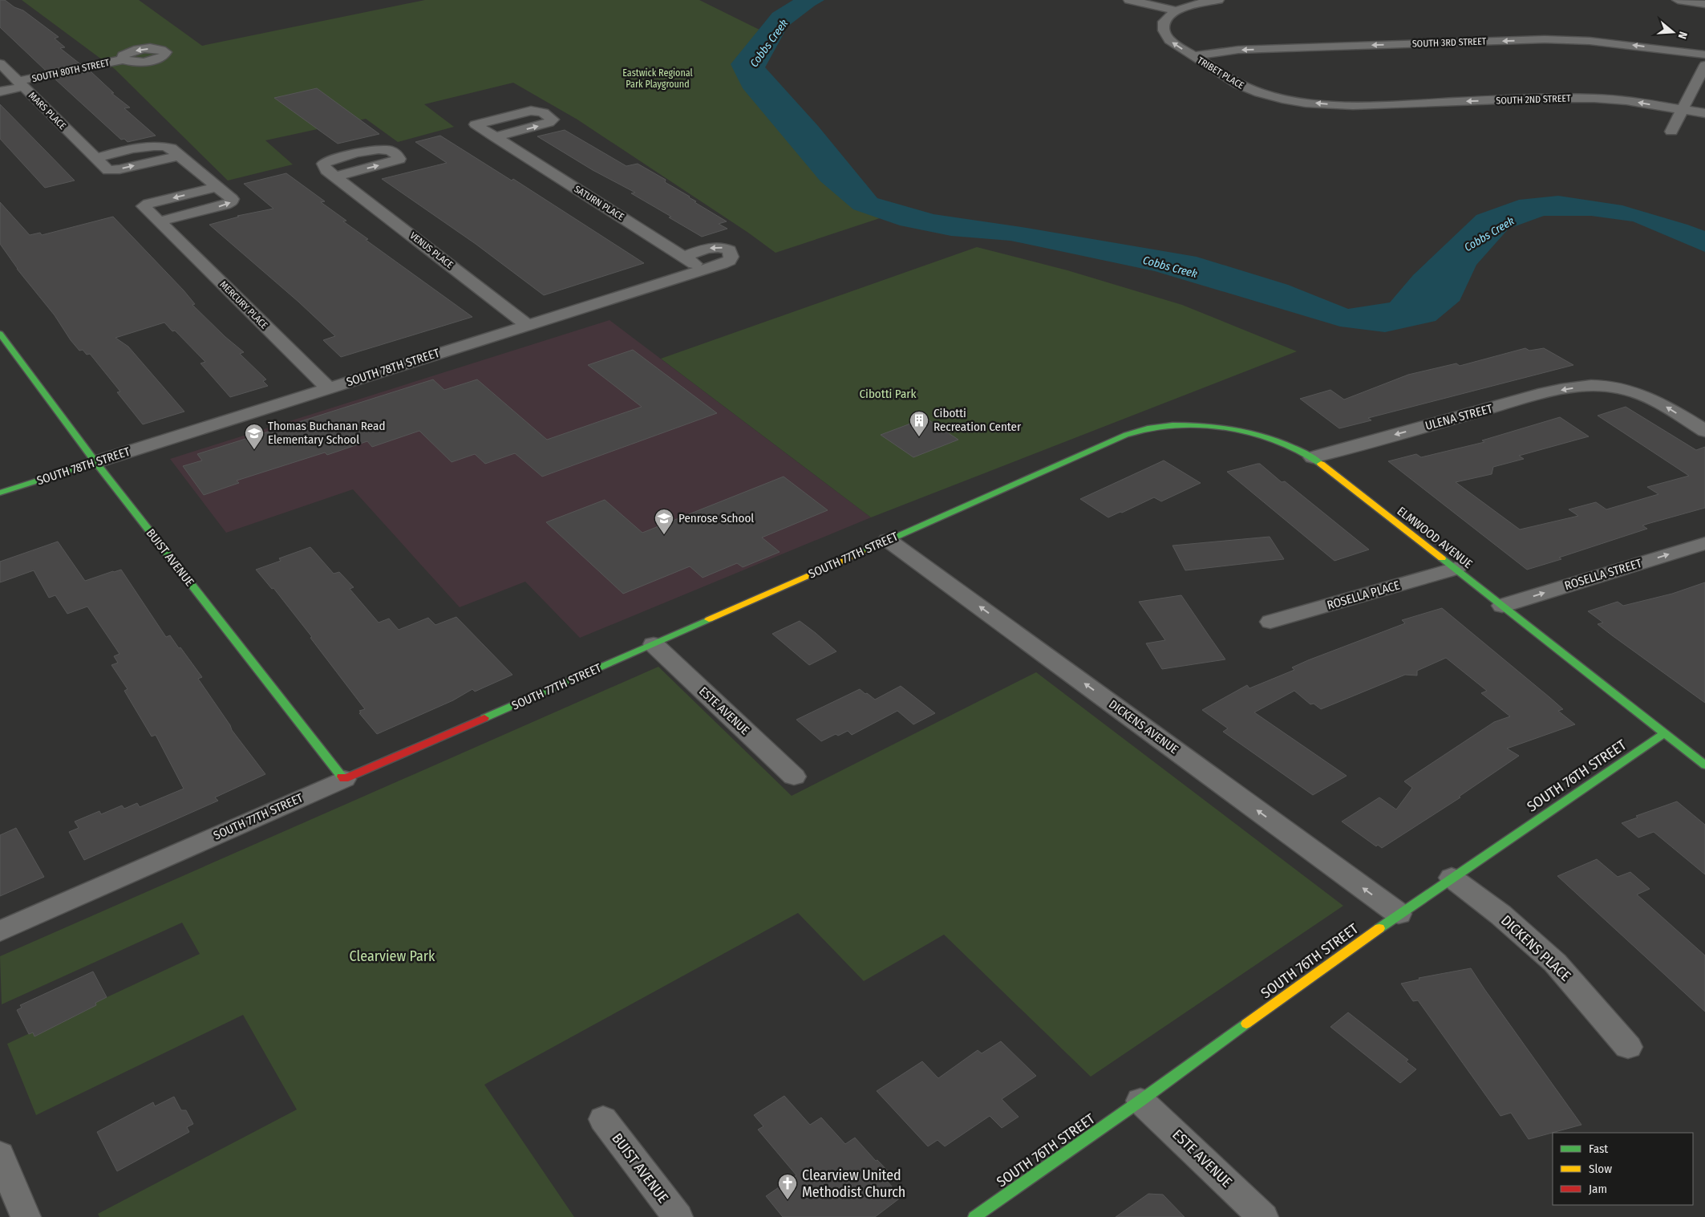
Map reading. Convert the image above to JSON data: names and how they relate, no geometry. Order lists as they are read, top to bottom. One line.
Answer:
{"streets":{"street":["SOUTH 3RD STREET","SOUTH 80TH STREET","TRIBET PLACE","SOUTH 2ND STREET","MARS PLACE","SATURN PLACE","VENUS PLACE","MERCURY PLACE","SOUTH 78TH STREET","ULENA STREET","ELMWOOD AVENUE","SOUTH 77TH STREET","BUIST AVENUE","ROSELLA STREET","ROSELLA PLACE","ESTE AVENUE","DICKENS AVENUE","SOUTH 76TH STREET","DICKENS PLACE"]},"crossings":[["SOUTH 3RD STREET","TRIBET PLACE"],["SOUTH 80TH STREET","MARS PLACE"],["TRIBET PLACE","SOUTH 2ND STREET"],["MARS PLACE","MERCURY PLACE"],["SATURN PLACE","SOUTH 78TH STREET"],["VENUS PLACE","SOUTH 78TH STREET"],["MERCURY PLACE","SOUTH 78TH STREET"],["SOUTH 78TH STREET","BUIST AVENUE"],["ULENA STREET","ELMWOOD AVENUE"],["ELMWOOD AVENUE","SOUTH 77TH STREET"],["ELMWOOD AVENUE","ROSELLA STREET"],["ELMWOOD AVENUE","ROSELLA PLACE"],["ELMWOOD AVENUE","SOUTH 76TH STREET"],["SOUTH 77TH STREET","BUIST AVENUE"],["SOUTH 77TH STREET","ESTE AVENUE"],["SOUTH 77TH STREET","DICKENS AVENUE"],["ESTE AVENUE","SOUTH 76TH STREET"],["DICKENS AVENUE","SOUTH 76TH STREET"],["SOUTH 76TH STREET","DICKENS PLACE"]],"one_way":["SOUTH 3RD STREET","TRIBET PLACE","SOUTH 2ND STREET","ULENA STREET","ROSELLA STREET","DICKENS AVENUE"],"water":["Cobbs Creek"],"parks":["Eastwick Regional Park Playground","Cibotti Park","Clearview Park"],"places":{"building":["Cibotti Recreation Center"],"school or university":["Thomas Buchanan Read Elementary School","Penrose School"],"church":["Clearview United Methodist Church"]},"legend":["Fast","Slow","Jam"],"north":"right"}
